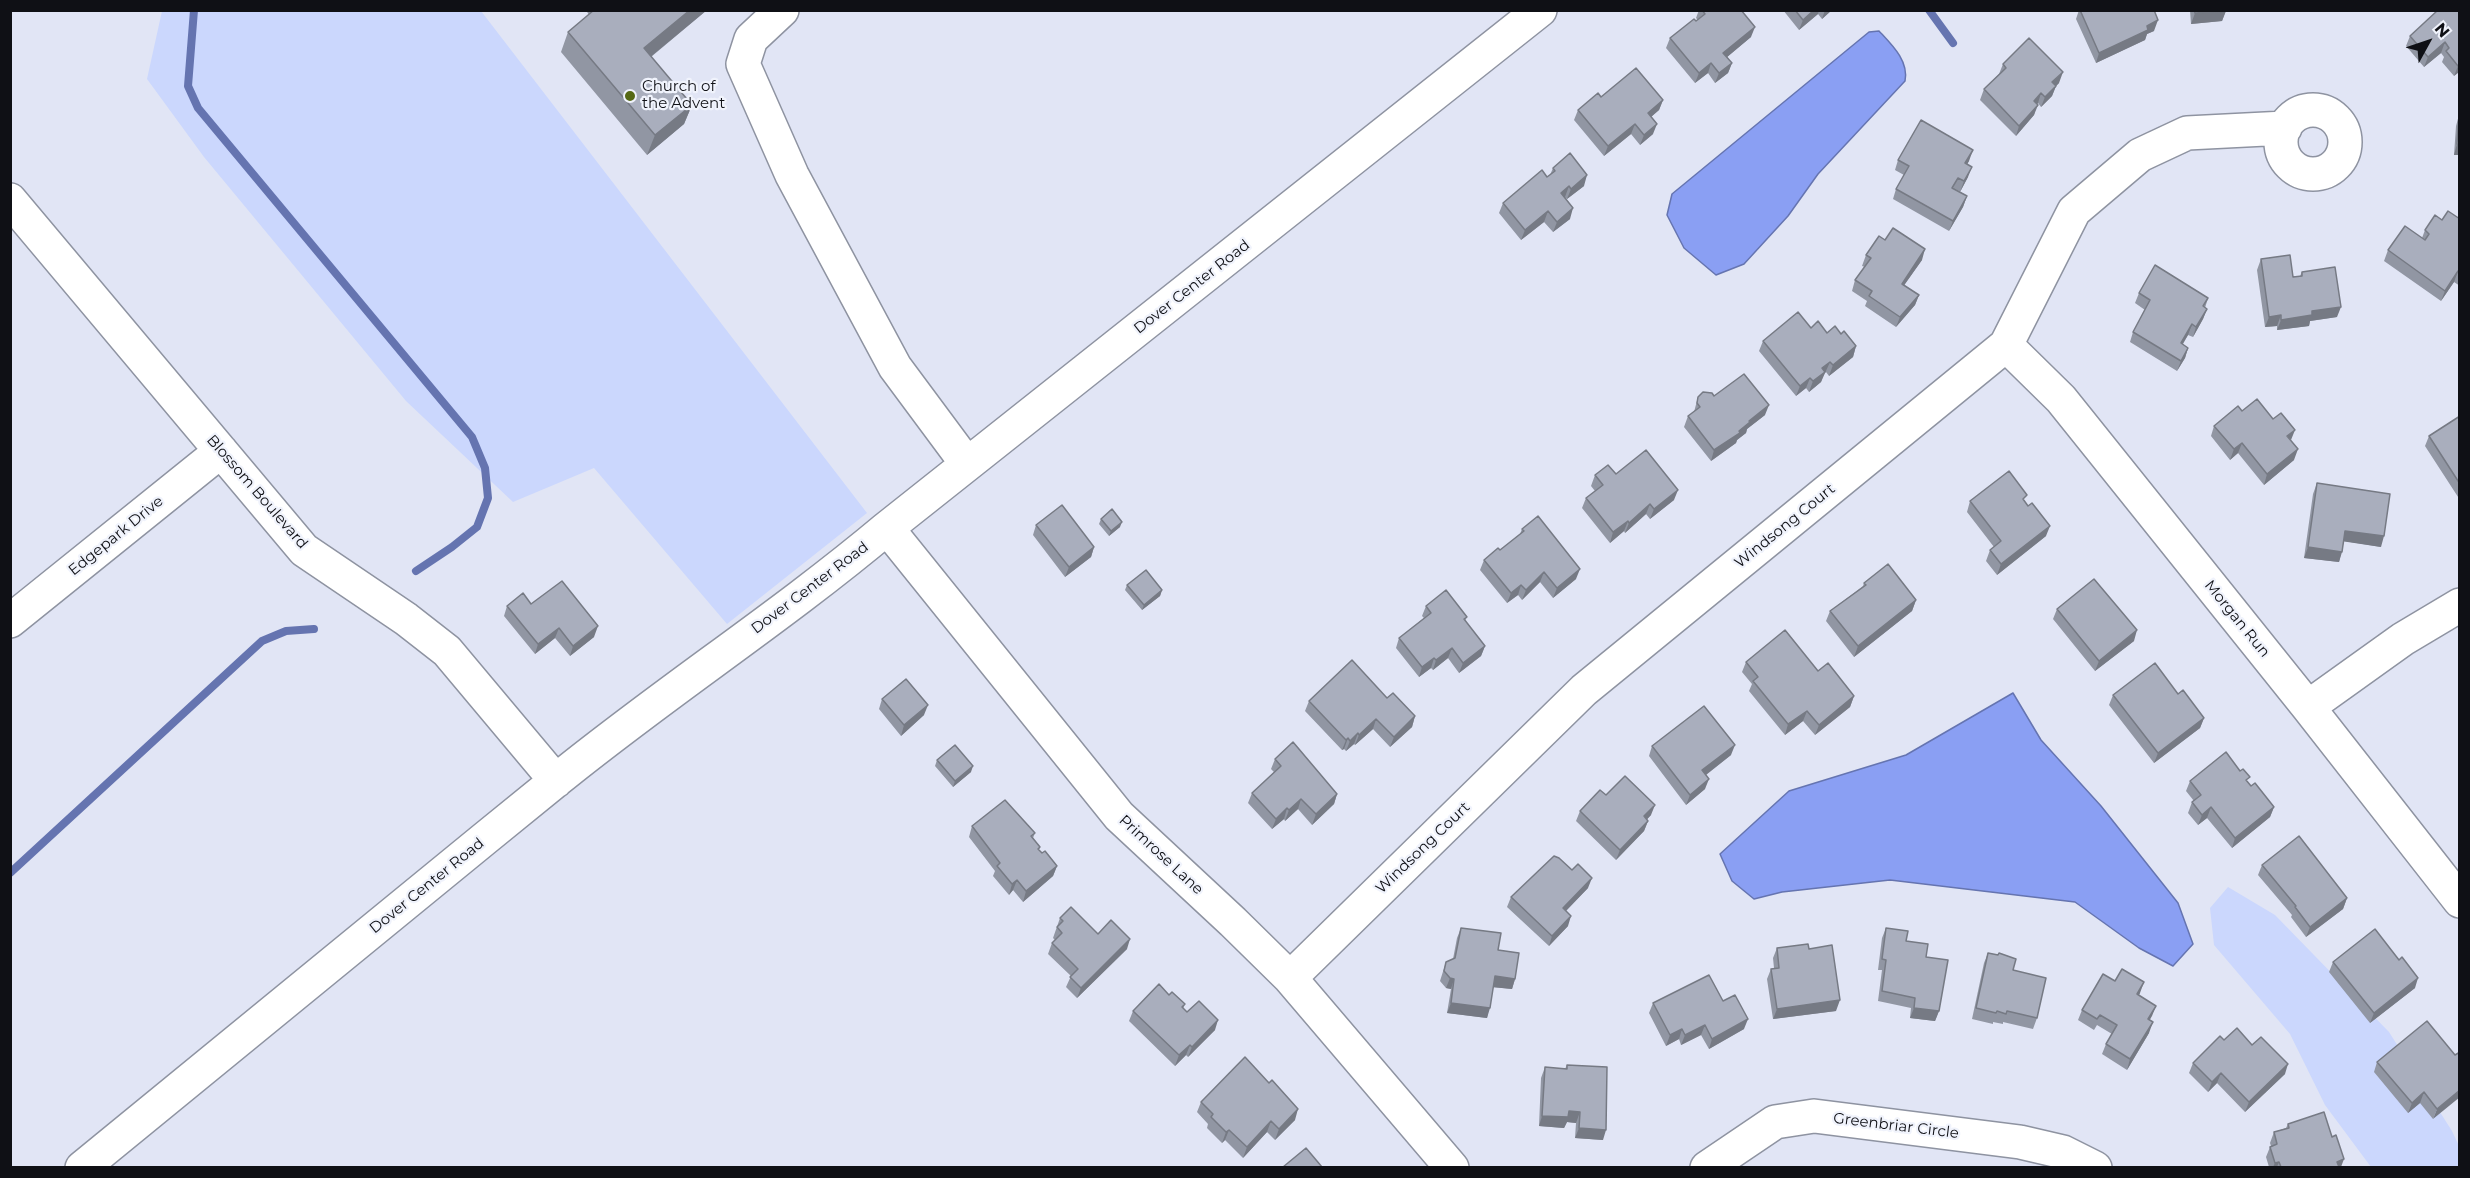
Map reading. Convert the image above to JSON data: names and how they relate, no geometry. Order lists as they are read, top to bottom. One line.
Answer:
{"streets":{"street":["Dover Center Road","Blossom Boulevard","Windsong Court","Edgepark Drive","Morgan Run","Primrose Lane","Greenbriar Circle"]},"crossings":[["Dover Center Road","Blossom Boulevard"],["Dover Center Road","Primrose Lane"],["Blossom Boulevard","Edgepark Drive"],["Windsong Court","Morgan Run"],["Windsong Court","Primrose Lane"]],"places":["Church of the Advent"],"north":"top right"}
